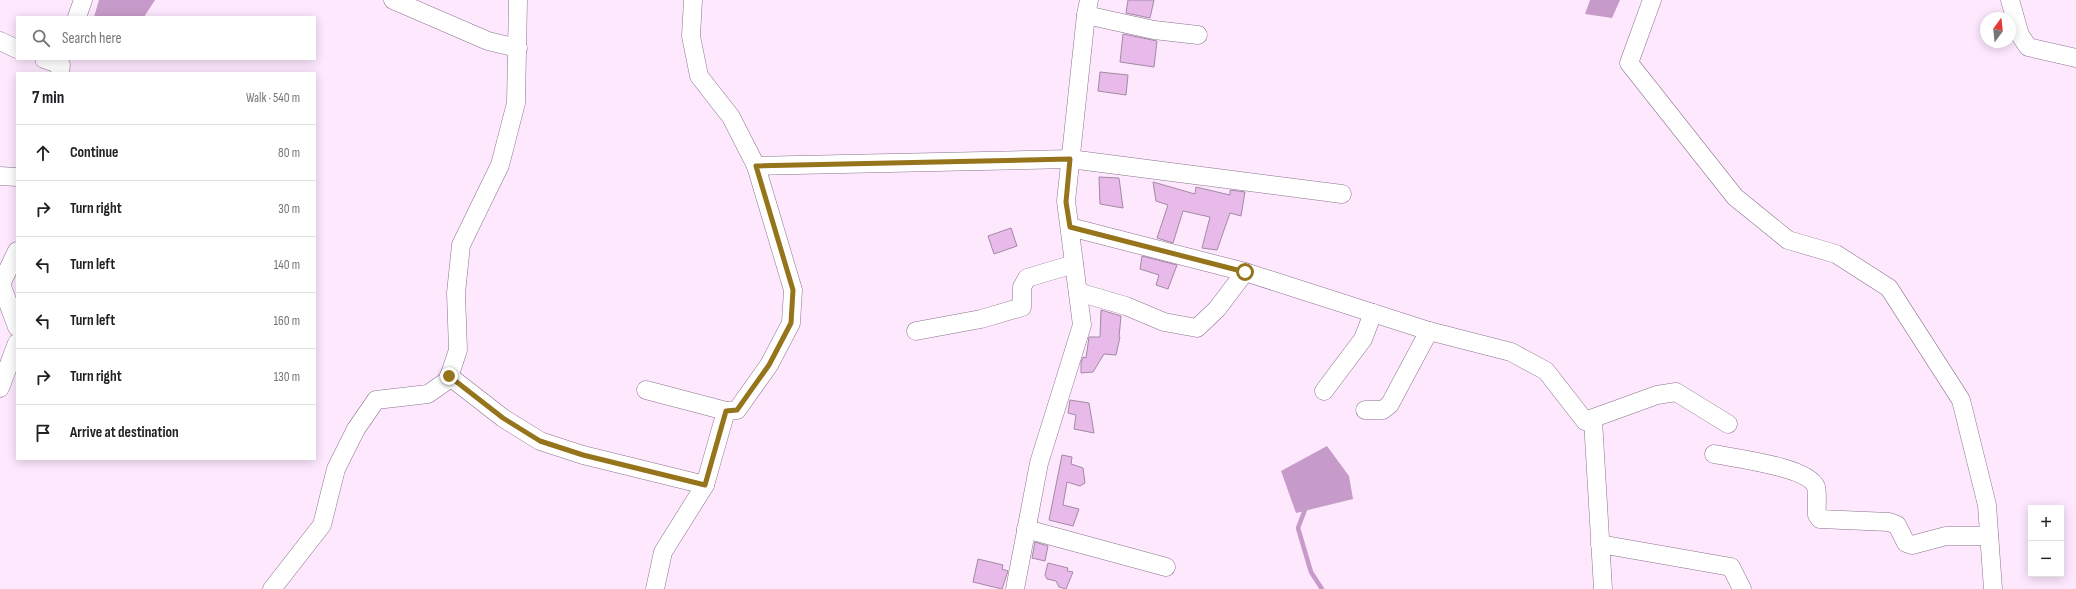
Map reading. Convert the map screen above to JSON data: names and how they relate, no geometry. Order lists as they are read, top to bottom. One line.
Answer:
{"north":"top","page":{"search":"Search here","heading":["7 min","Walk · 540 m"],"list":[["Continue","80 m"],["Turn right","30 m"],["Turn left","140 m"],["Turn left","160 m"],["Turn right","130 m"],"Arrive at destination"],"map_buttons":["+","−"]}}
